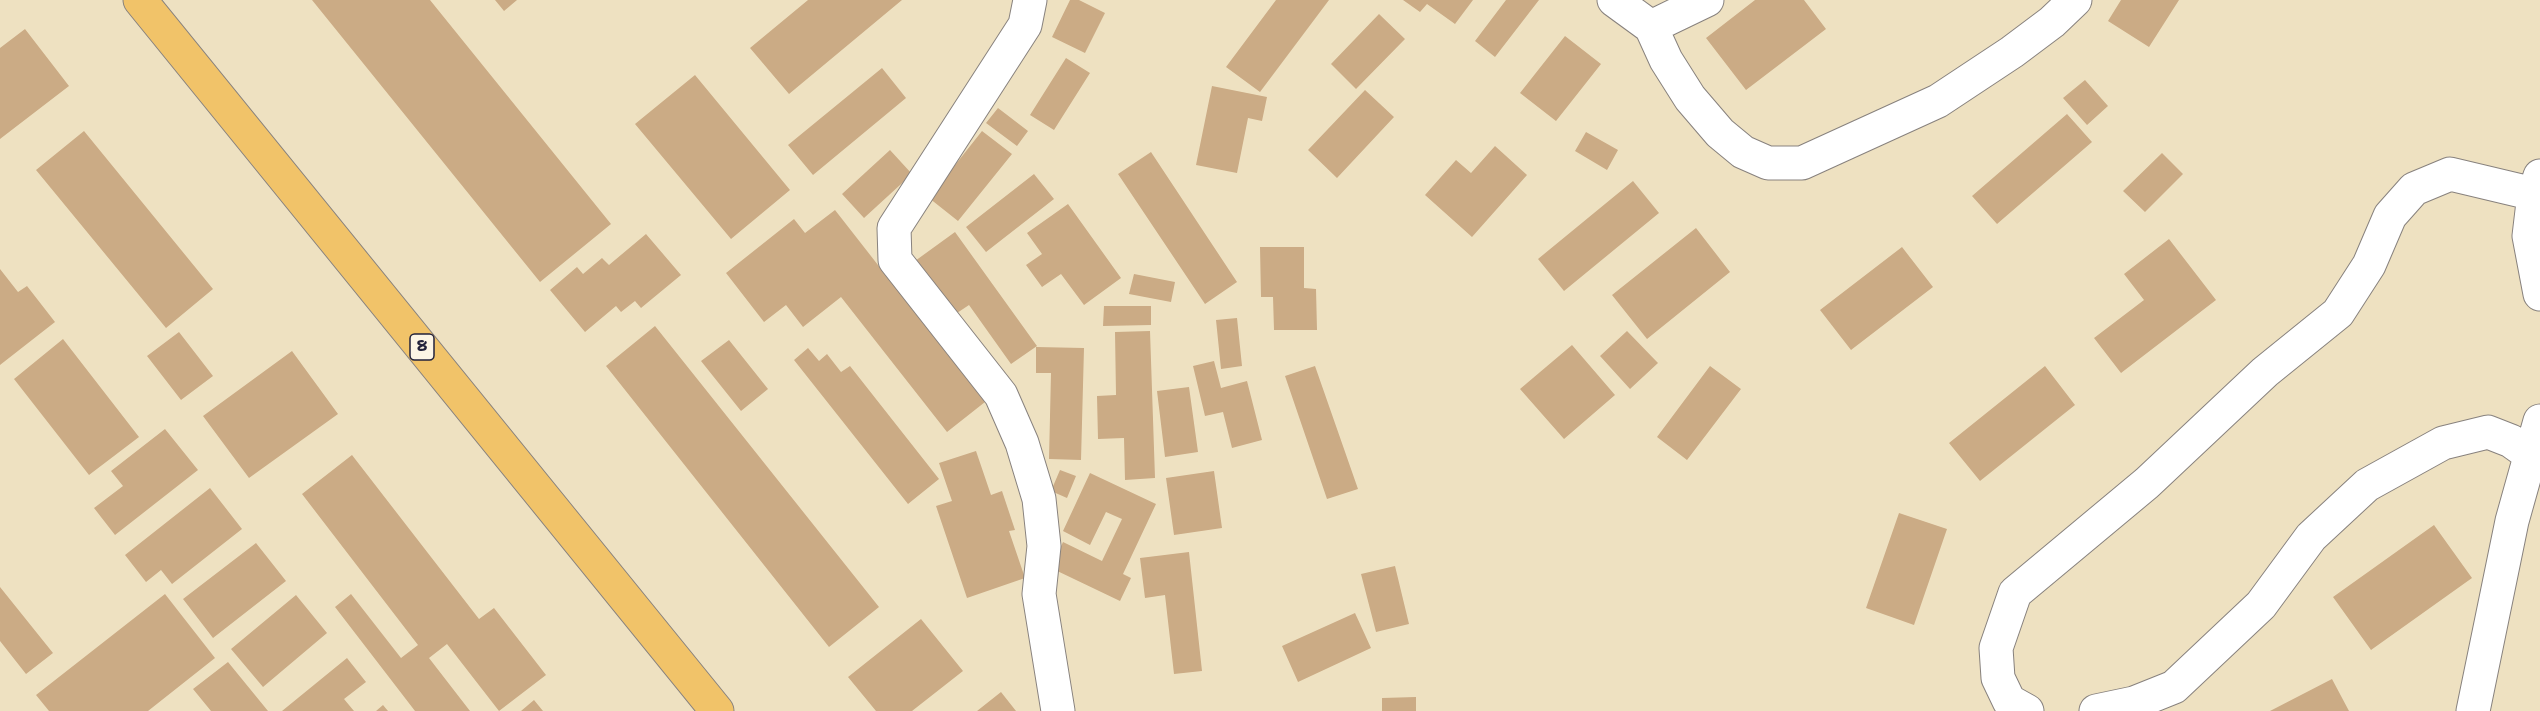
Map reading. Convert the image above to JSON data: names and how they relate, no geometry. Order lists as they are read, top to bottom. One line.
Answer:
{"streets":{"main road":["8"]}}
